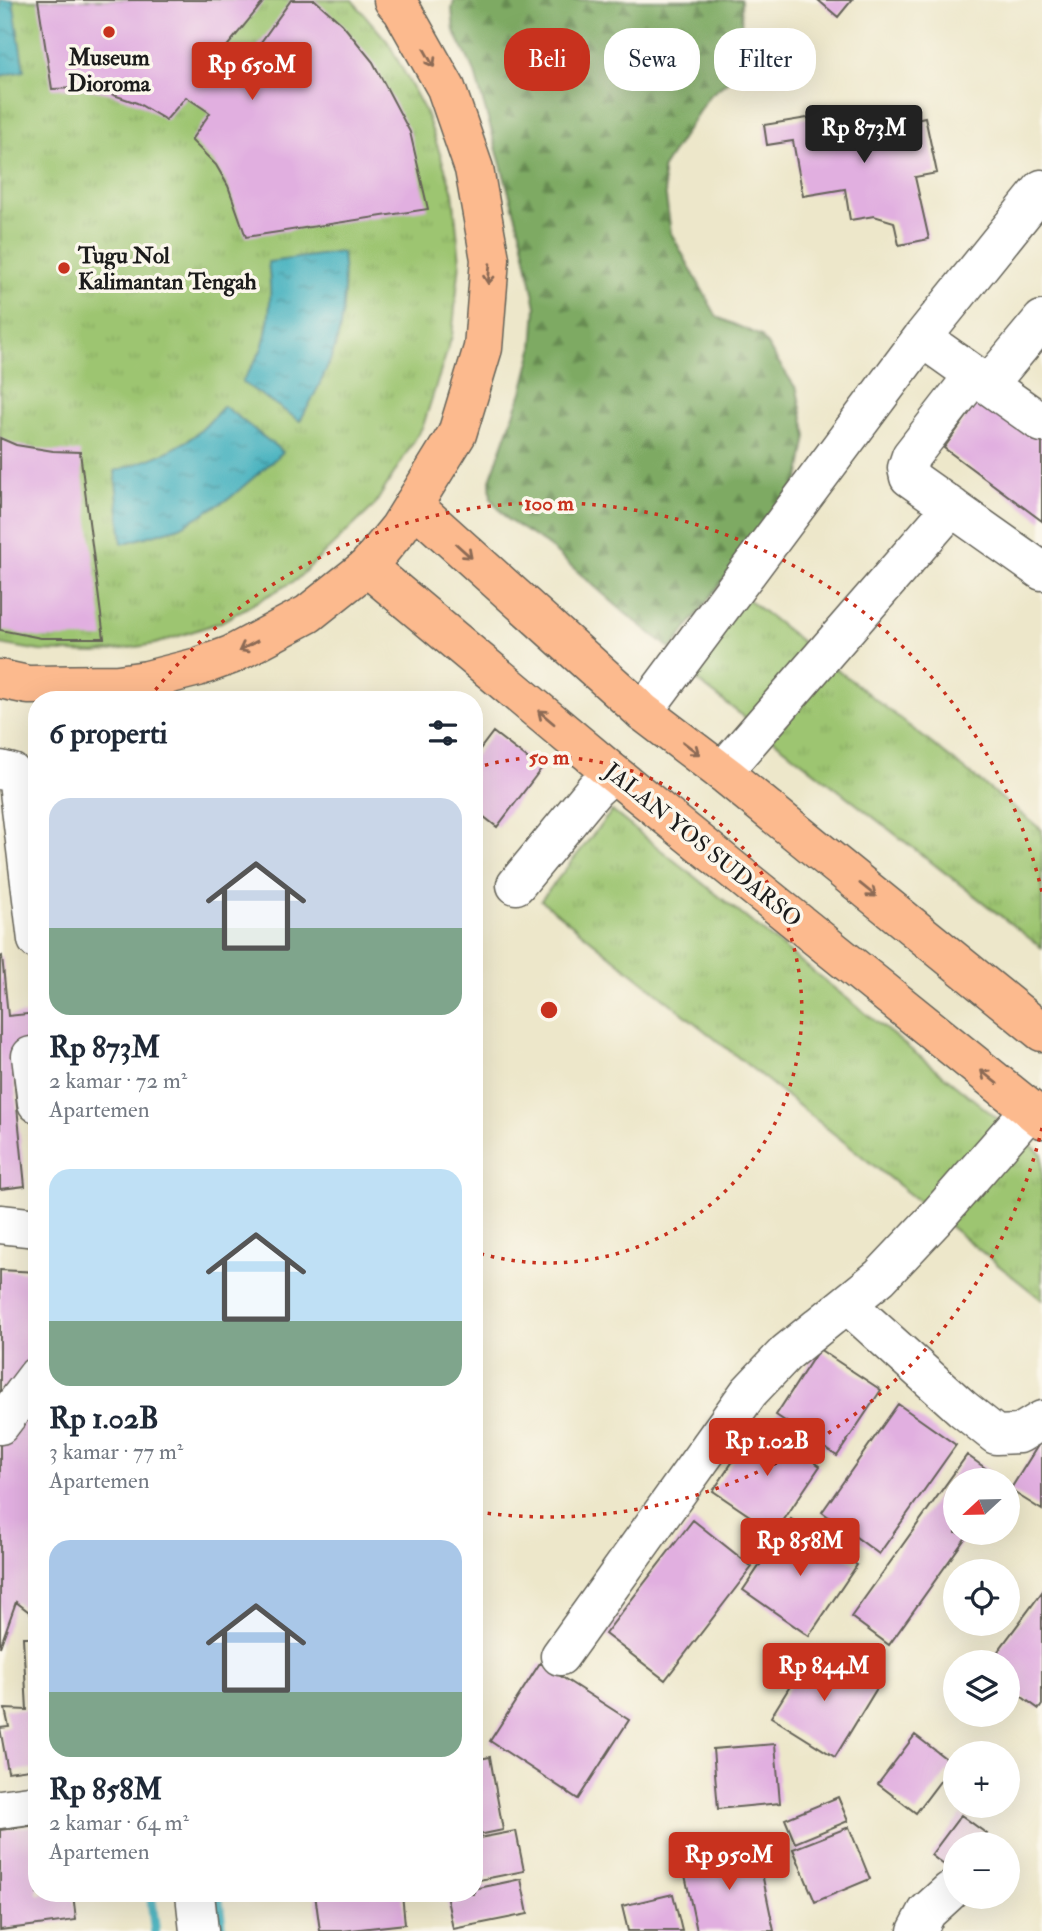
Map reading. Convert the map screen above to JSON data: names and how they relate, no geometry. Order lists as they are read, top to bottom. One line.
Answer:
{"streets":{"main road":["JALAN YOS SUDARSO"]},"places":["Museum Dioroma","Tugu Nol Kalimantan Tengah"],"north":"left","page":{"chip":["Beli","Sewa","Filter"],"price":["Rp 650M","Rp 873M","Rp 1.02B","Rp 858M","Rp 844M","Rp 950M"],"heading":"6 properti","list":[{"name":"Rp 873M","note":"2 kamar · 72 m² · Apartemen"},{"name":"Rp 1.02B","note":"3 kamar · 77 m² · Apartemen"},{"name":"Rp 858M","note":"2 kamar · 64 m² · Apartemen"}],"map_buttons":["+","−"]},"rings":["100 m","50 m"]}
